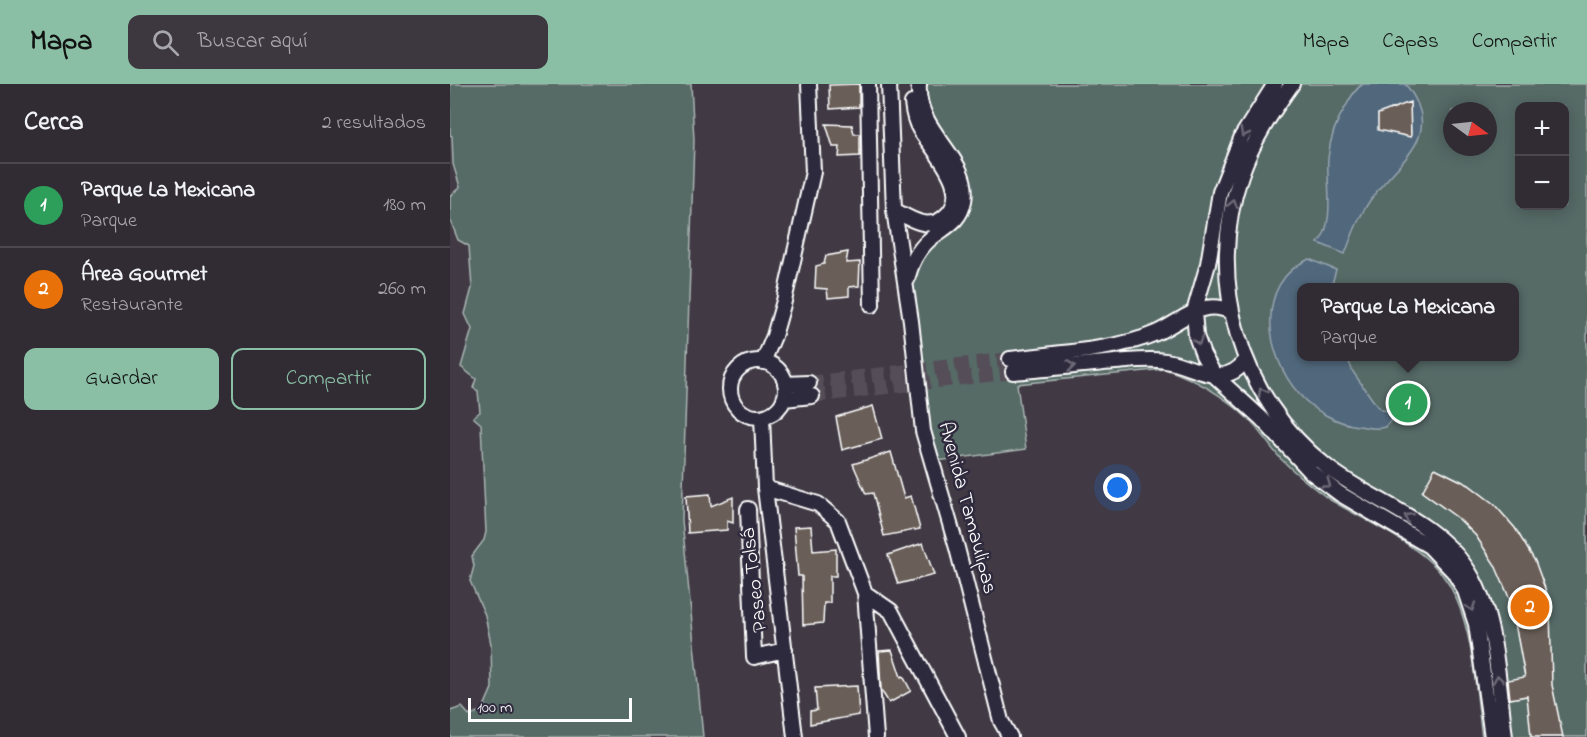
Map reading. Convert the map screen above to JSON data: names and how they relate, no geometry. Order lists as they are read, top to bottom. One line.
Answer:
{"streets":{"street":["Avenida Tamaulipas","Paseo Tolsá"]},"scale_bar":"100 m","north":"right","page":{"header":"Mapa","search":"Buscar aquí","nav":["Mapa","Capas","Compartir"],"heading":["Cerca","2 resultados"],"map_buttons":["+","−"],"list":[{"mark":"1","name":"Parque La Mexicana","note":"Parque","value":"180 m"},{"mark":"2","name":"Área Gourmet","note":"Restaurante","value":"260 m"}],"popup":["Parque La Mexicana","Parque"],"buttons":["Guardar","Compartir"],"pins":["1","2"],"scale":"100 m"}}
